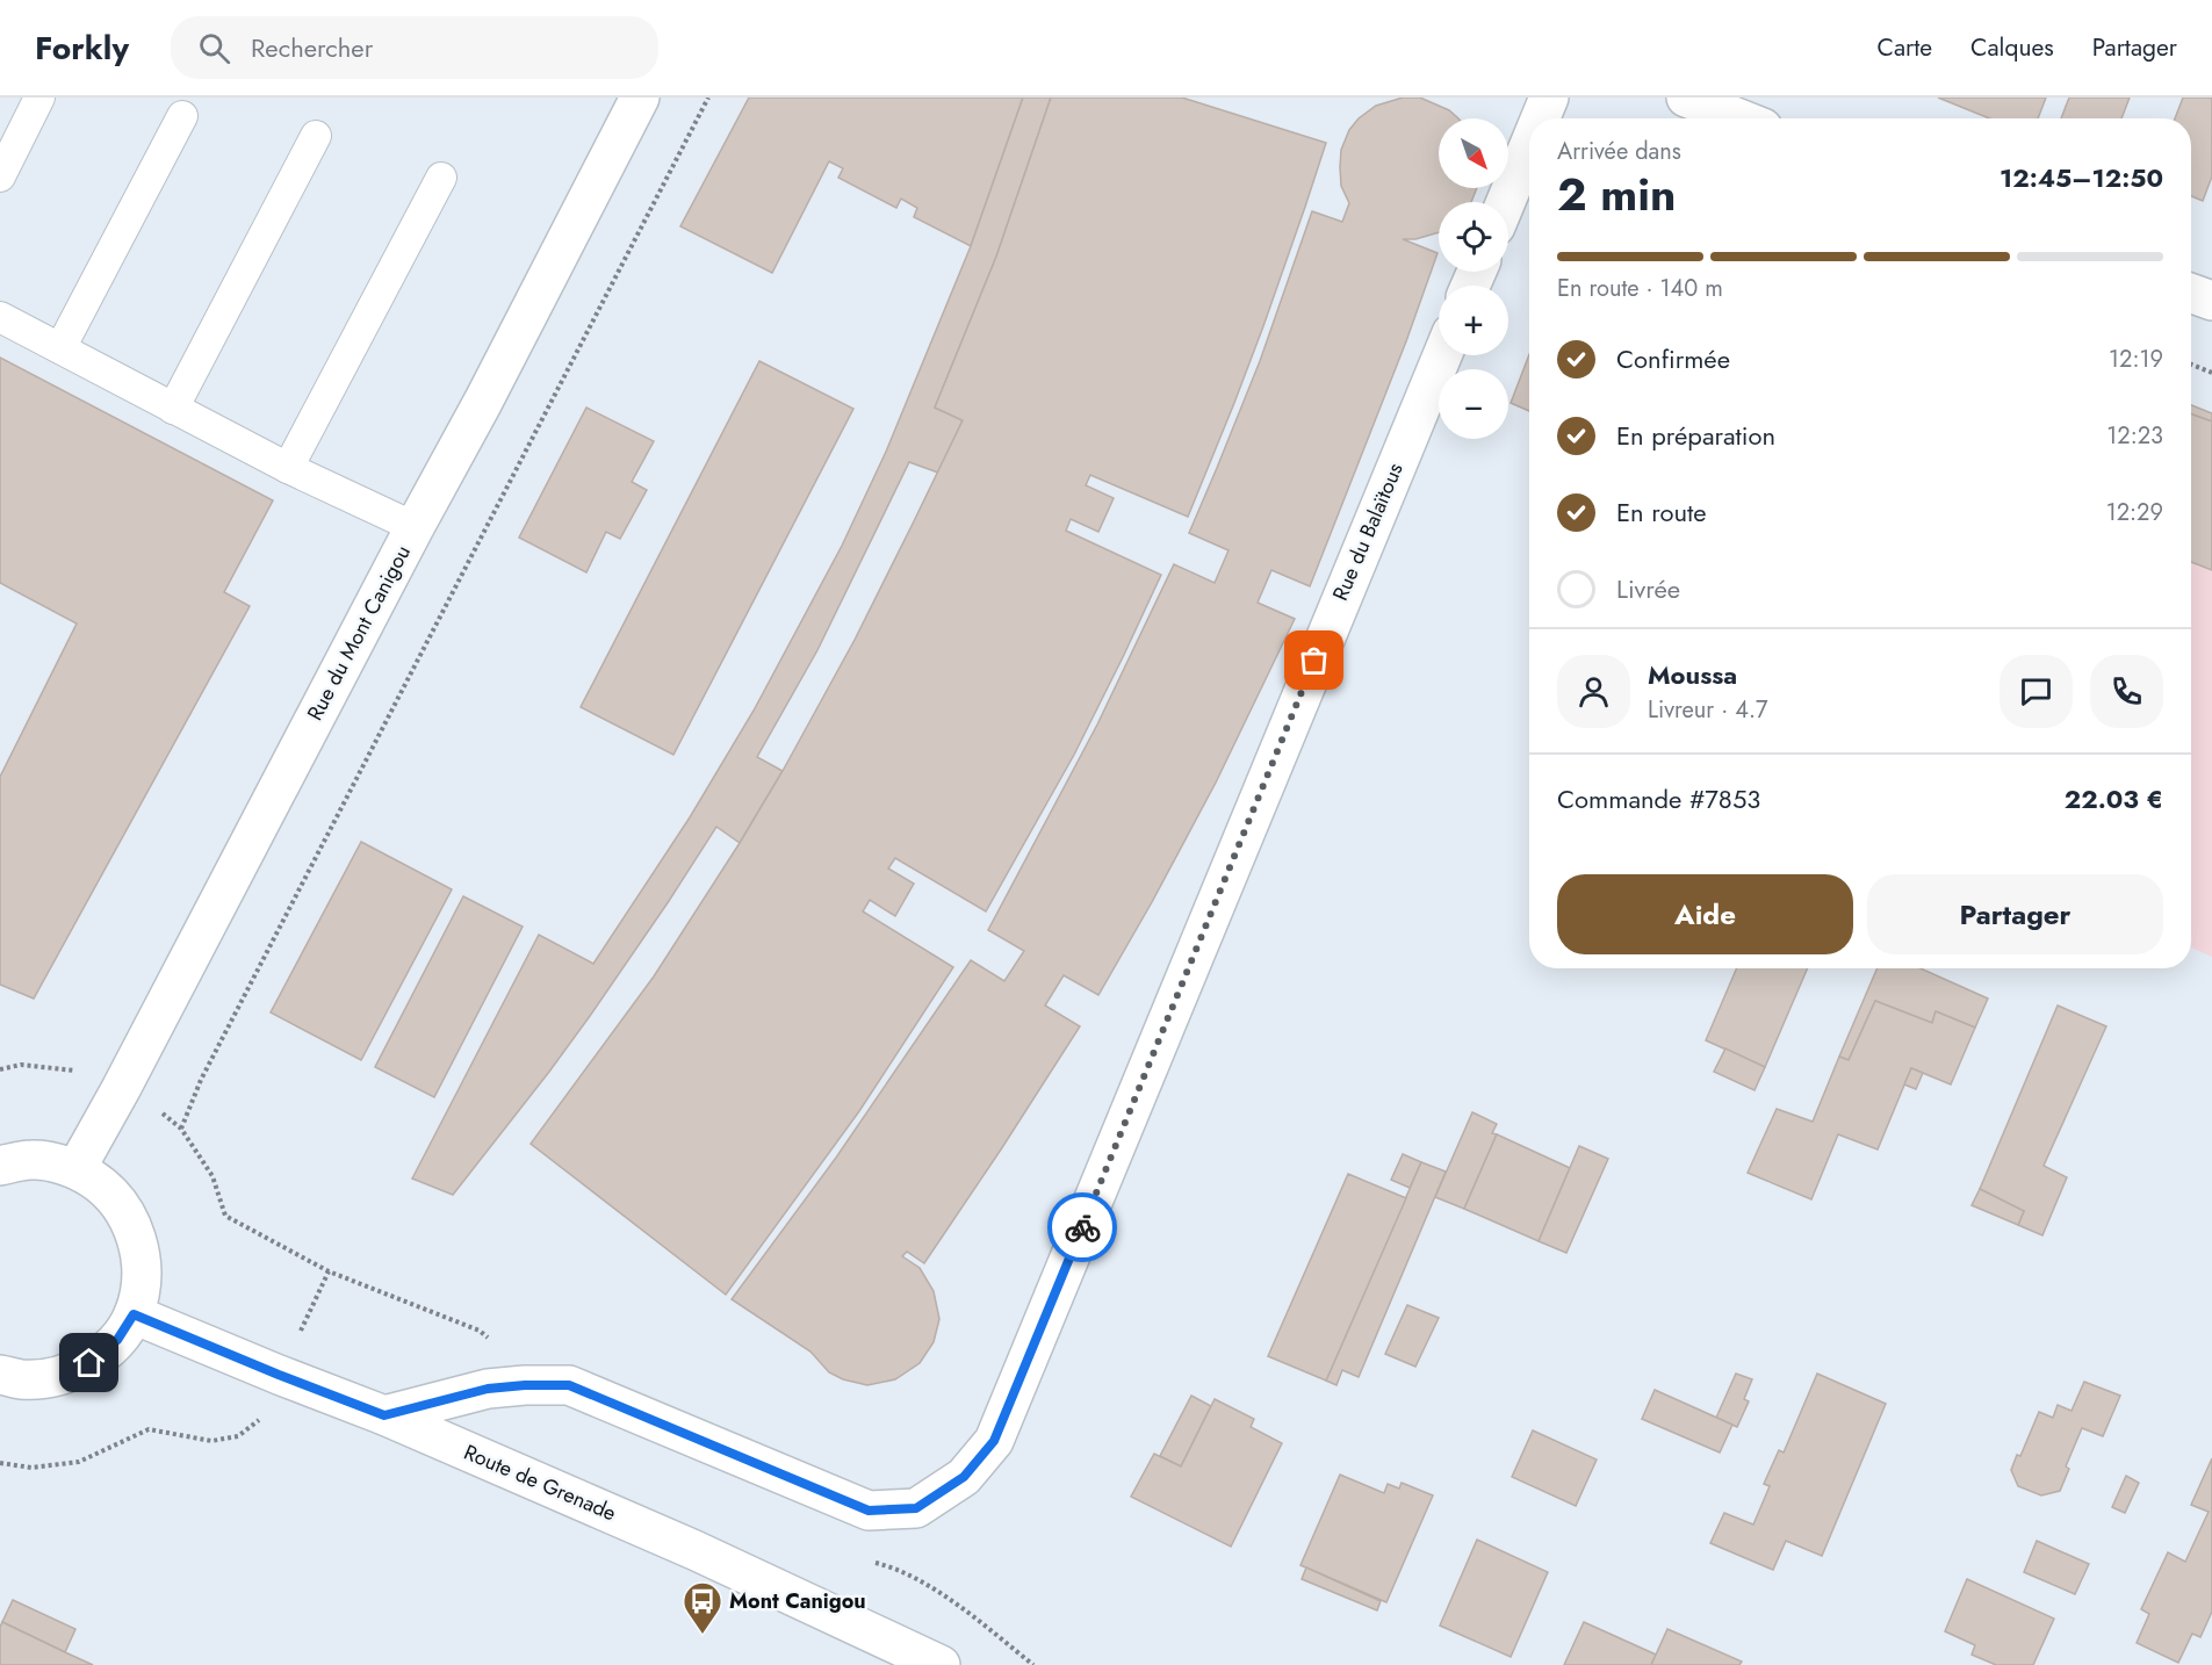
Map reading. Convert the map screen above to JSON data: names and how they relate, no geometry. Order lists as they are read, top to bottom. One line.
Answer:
{"streets":{"street":["Rue du Balaïtous","Rue du Mont Canigou","Route de Grenade"]},"crossings":[["Rue du Balaïtous","Route de Grenade"]],"places":{"bus stop":["Mont Canigou"]},"north":"bottom right","page":{"header":"Forkly","search":"Rechercher","nav":["Carte","Calques","Partager"],"map_buttons":["+","−"],"heading":["2 min","Arrivée dans","12:45–12:50"],"panel":["Moussa","Livreur · 4.7","Commande #7853","22.03 €"],"bar":"En route · 140 m","list":[["Confirmée","12:19"],["En préparation","12:23"],["En route","12:29"],"Livrée"],"buttons":["Aide","Partager"]}}
